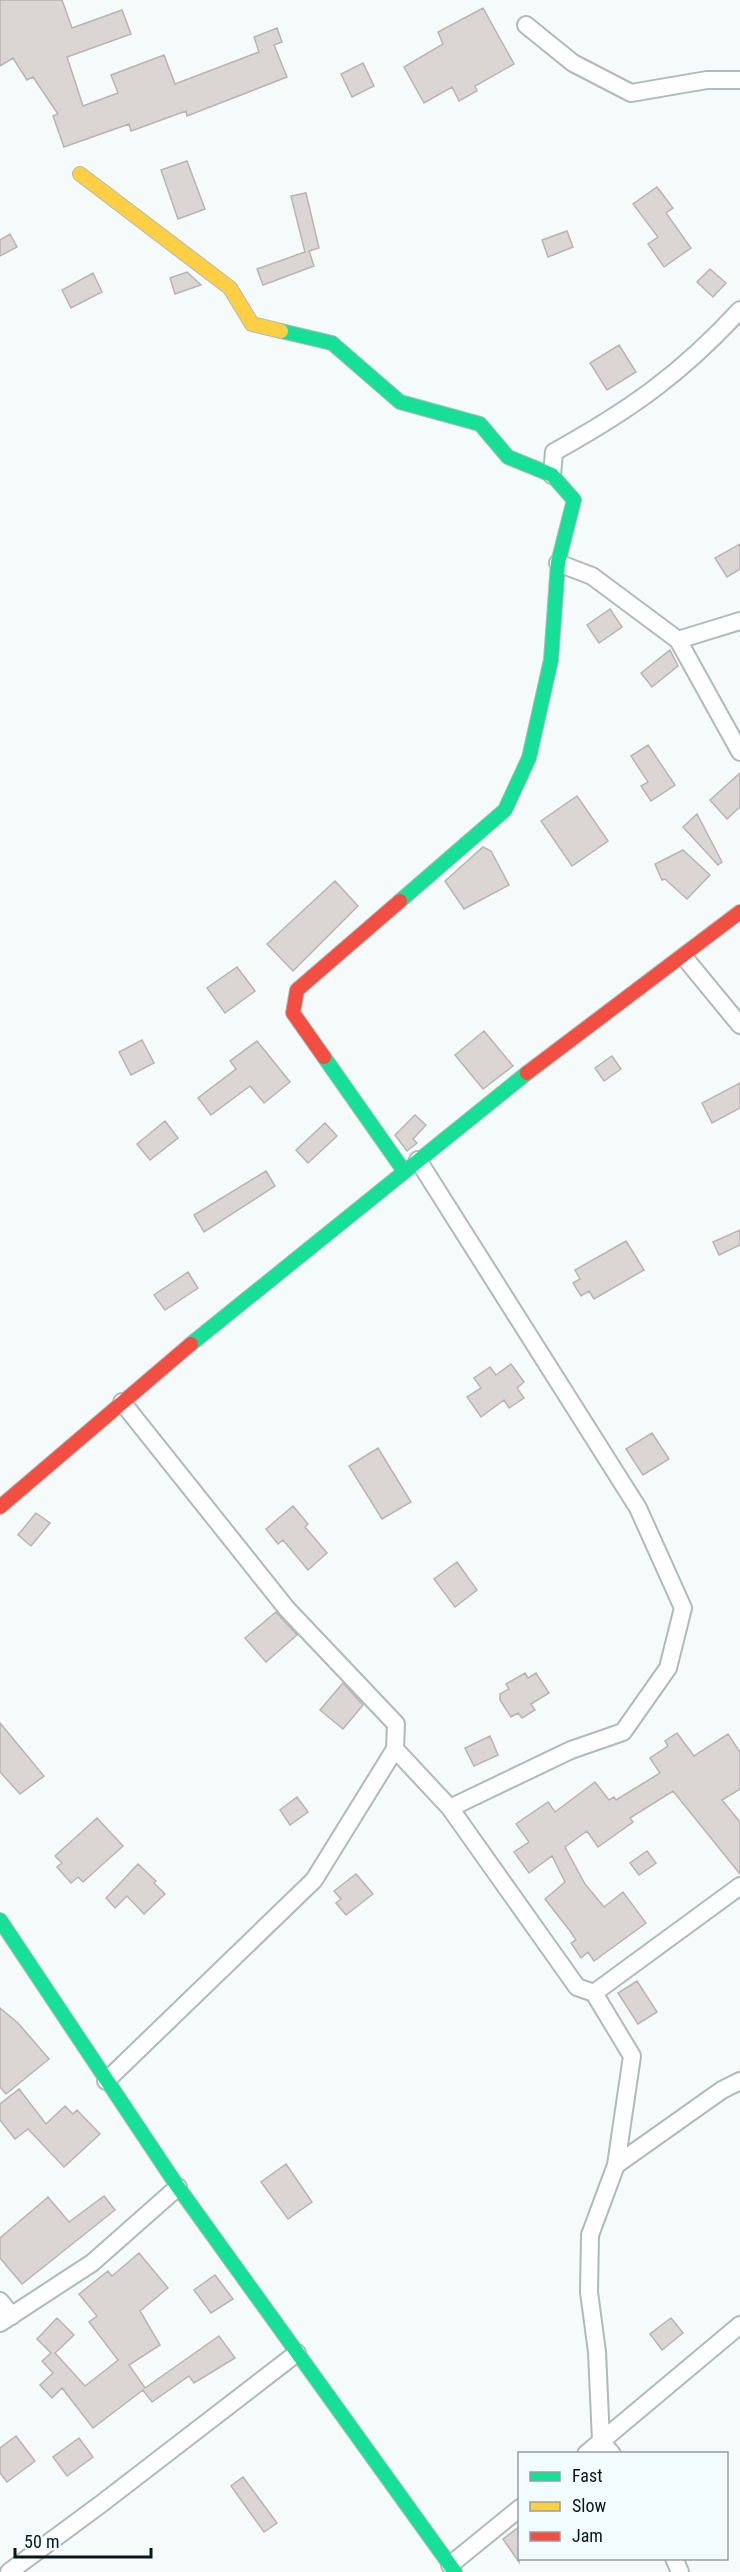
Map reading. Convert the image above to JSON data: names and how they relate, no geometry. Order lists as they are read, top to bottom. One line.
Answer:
{"legend":["Fast","Slow","Jam"],"scale_bar":"50 m"}
